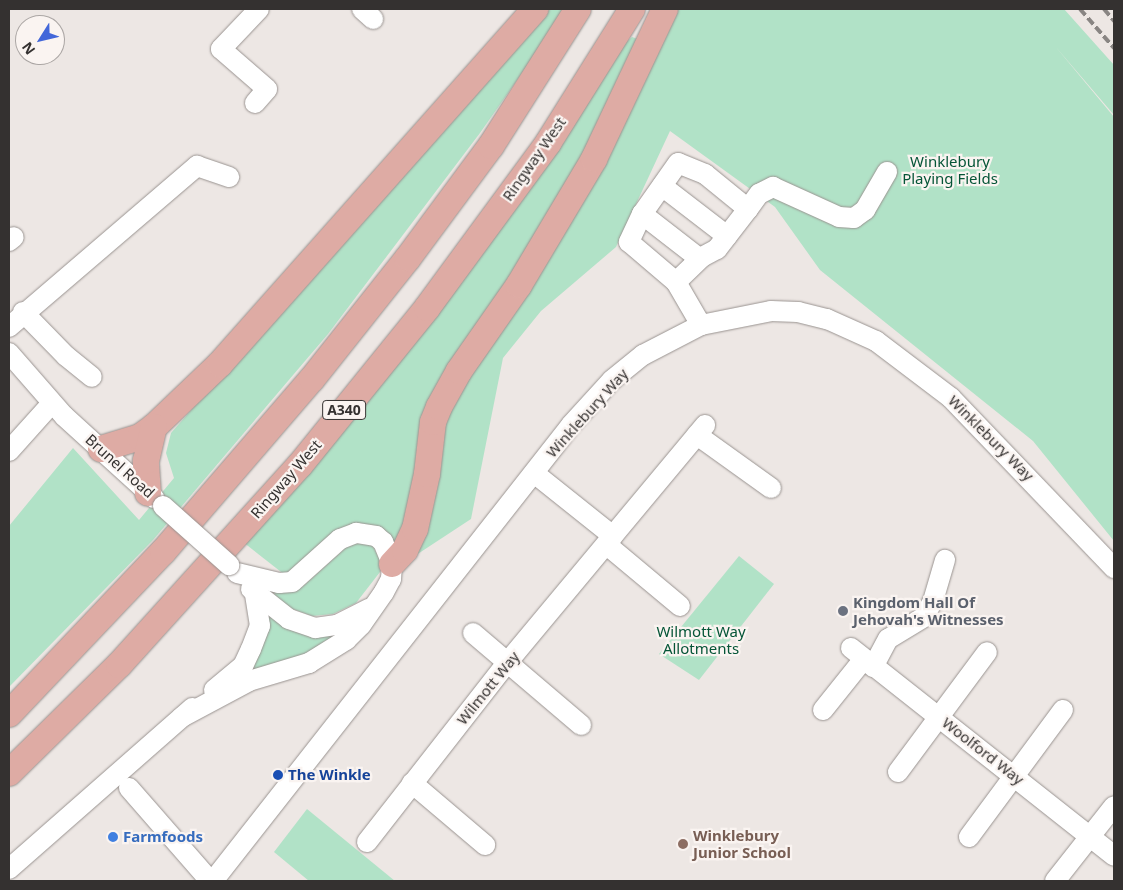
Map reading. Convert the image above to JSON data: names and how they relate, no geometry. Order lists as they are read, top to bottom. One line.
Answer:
{"streets":{"main road":["Ringway West","A340"],"street":["Winklebury Way","Brunel Road","Wilmott Way","Woolford Way"]},"parks":["Winklebury Playing Fields","Wilmott Way Allotments"],"places":["Kingdom Hall Of Jehovah's Witnesses","The Winkle","Farmfoods","Winklebury Junior School"],"north":"bottom left"}
